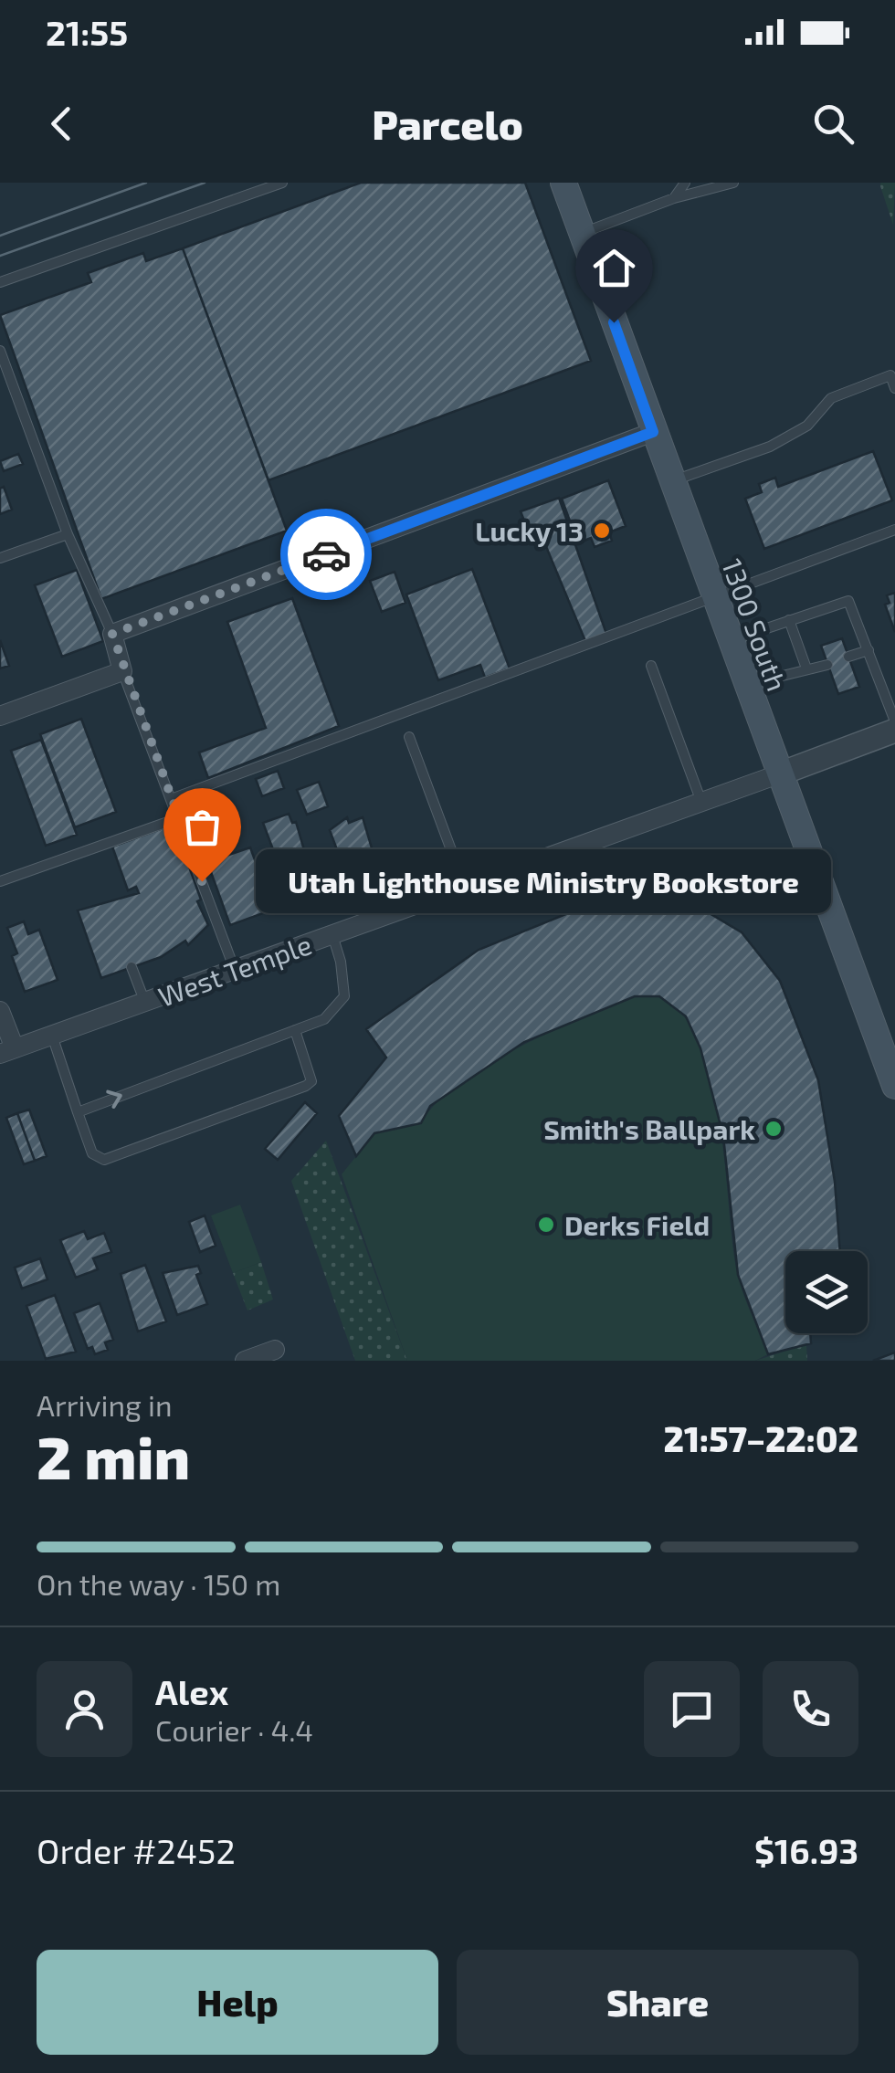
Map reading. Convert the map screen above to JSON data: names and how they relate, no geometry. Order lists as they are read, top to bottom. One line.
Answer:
{"streets":{"main road":["1300 South"],"street":["West Temple"]},"crossings":[["1300 South","West Temple"]],"places":["Lucky 13","Utah Lighthouse Ministry Bookstore","Smith's Ballpark","Derks Field"],"page":{"status":"21:55","header":"Parcelo","bubble":"Utah Lighthouse Ministry Bookstore","heading":["2 min","Arriving in","21:57–22:02"],"panel":["Alex","Courier · 4.4","Order #2452","$16.93"],"bar":"On the way · 150 m","buttons":["Help","Share"]}}
